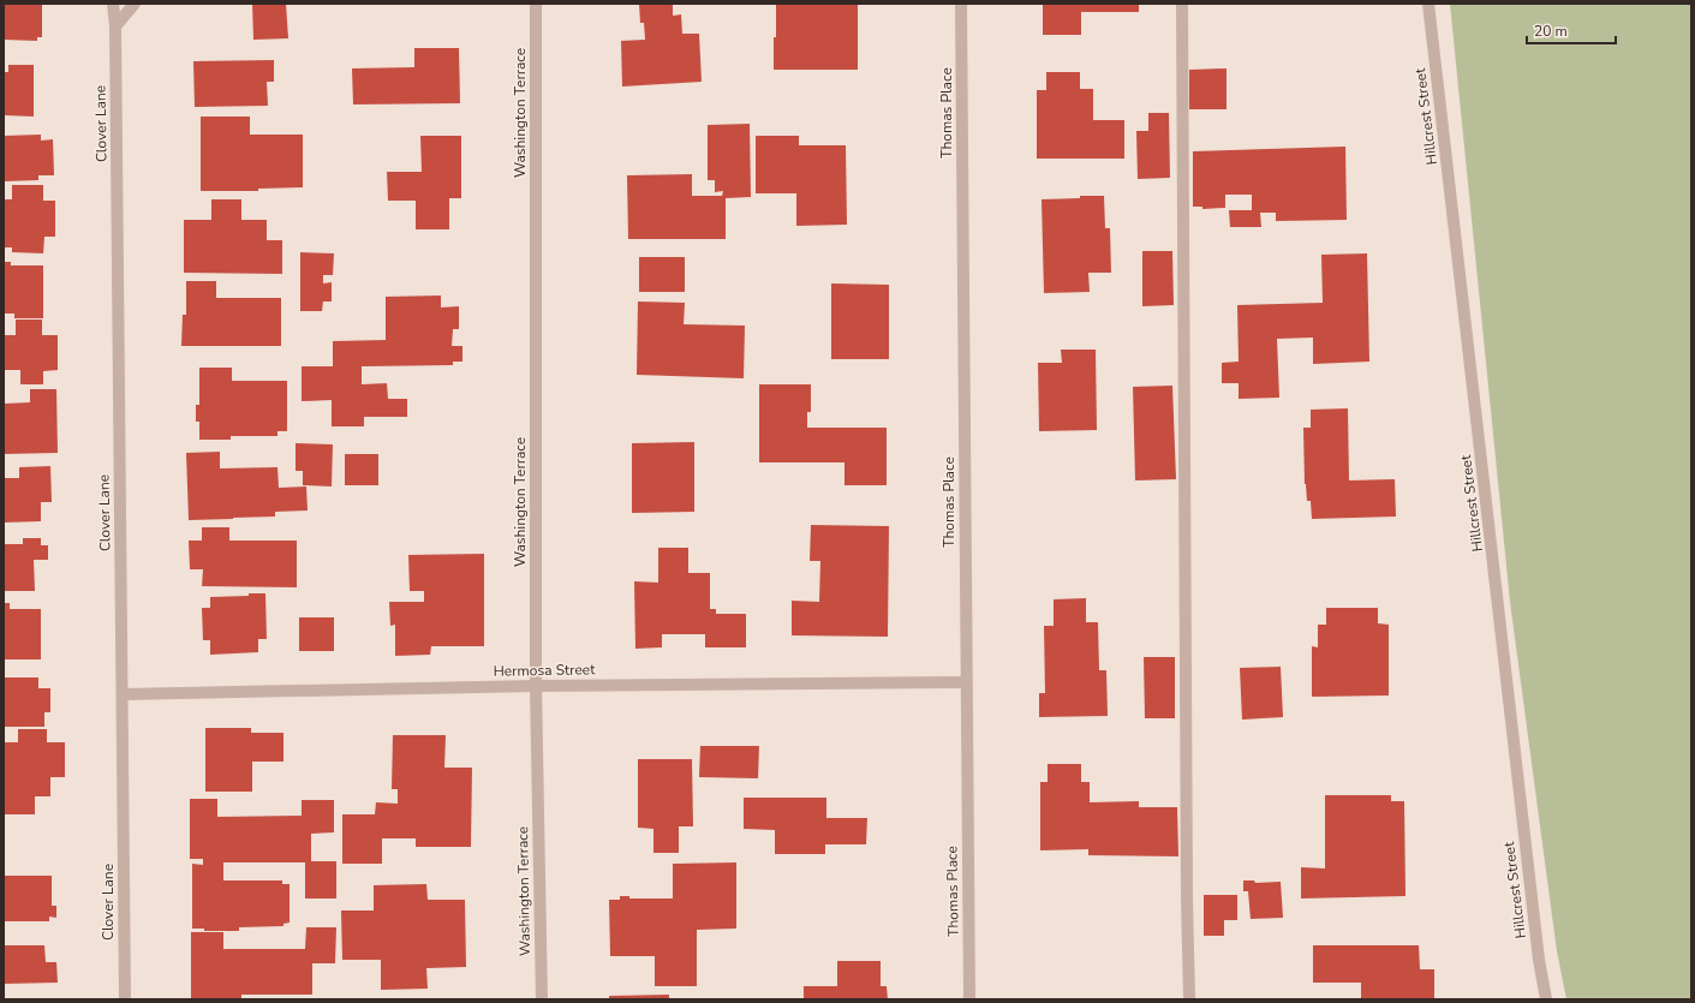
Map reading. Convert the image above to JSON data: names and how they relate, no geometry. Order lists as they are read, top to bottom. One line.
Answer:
{"streets":{"street":["Washington Terrace","Thomas Place","Hillcrest Street","Clover Lane","Hermosa Street"]},"crossings":[["Washington Terrace","Hermosa Street"],["Thomas Place","Hermosa Street"],["Clover Lane","Hermosa Street"]],"scale_bar":"20 m"}
